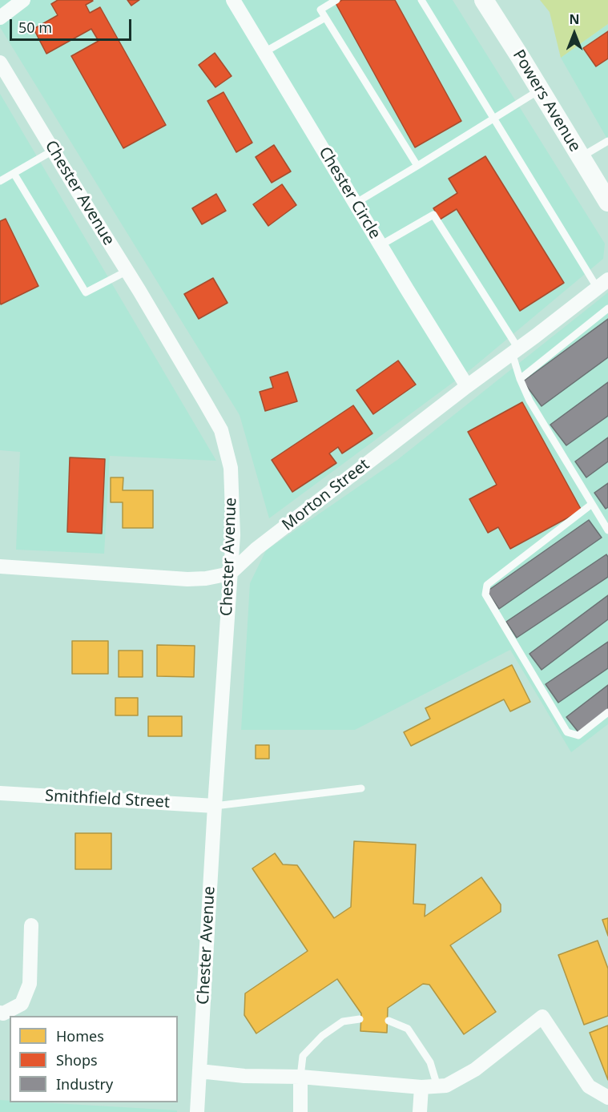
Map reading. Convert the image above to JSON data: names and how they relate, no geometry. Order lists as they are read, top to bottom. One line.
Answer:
{"streets":{"street":["Powers Avenue","Chester Avenue","Chester Circle","Morton Street","Smithfield Street"]},"crossings":[["Chester Avenue","Morton Street"],["Chester Avenue","Smithfield Street"],["Chester Circle","Morton Street"]],"legend":["Homes","Shops","Industry"],"scale_bar":"50 m","north":"top"}
